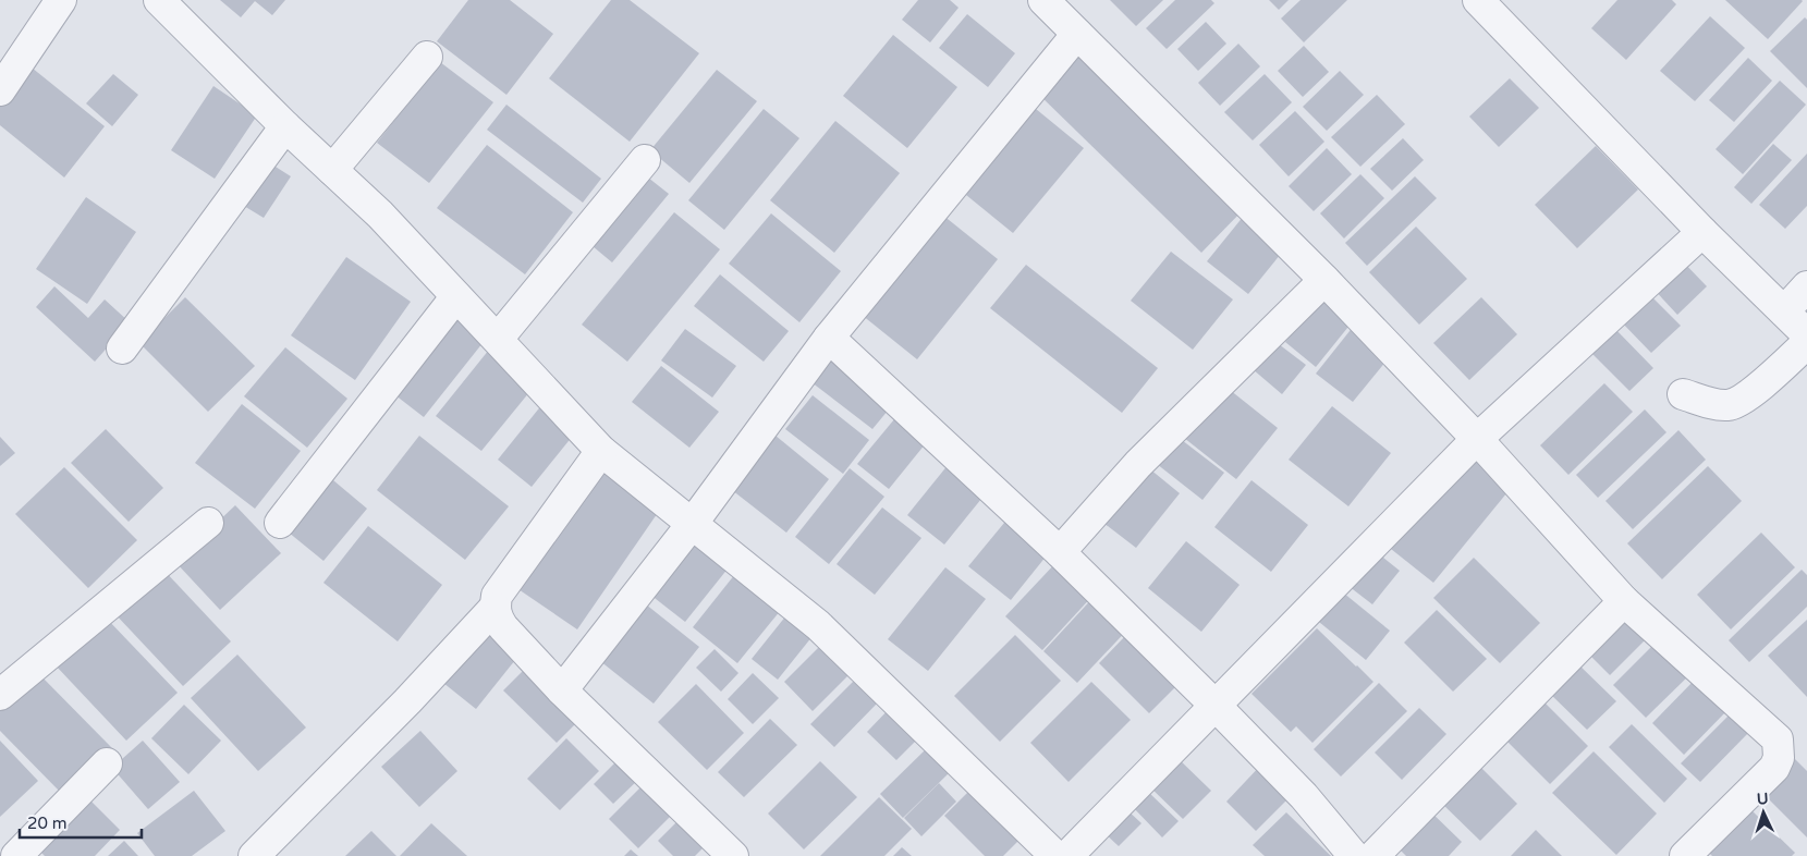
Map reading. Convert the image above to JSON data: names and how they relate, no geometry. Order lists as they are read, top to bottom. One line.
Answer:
{"scale_bar":"20 m","north":"top"}
